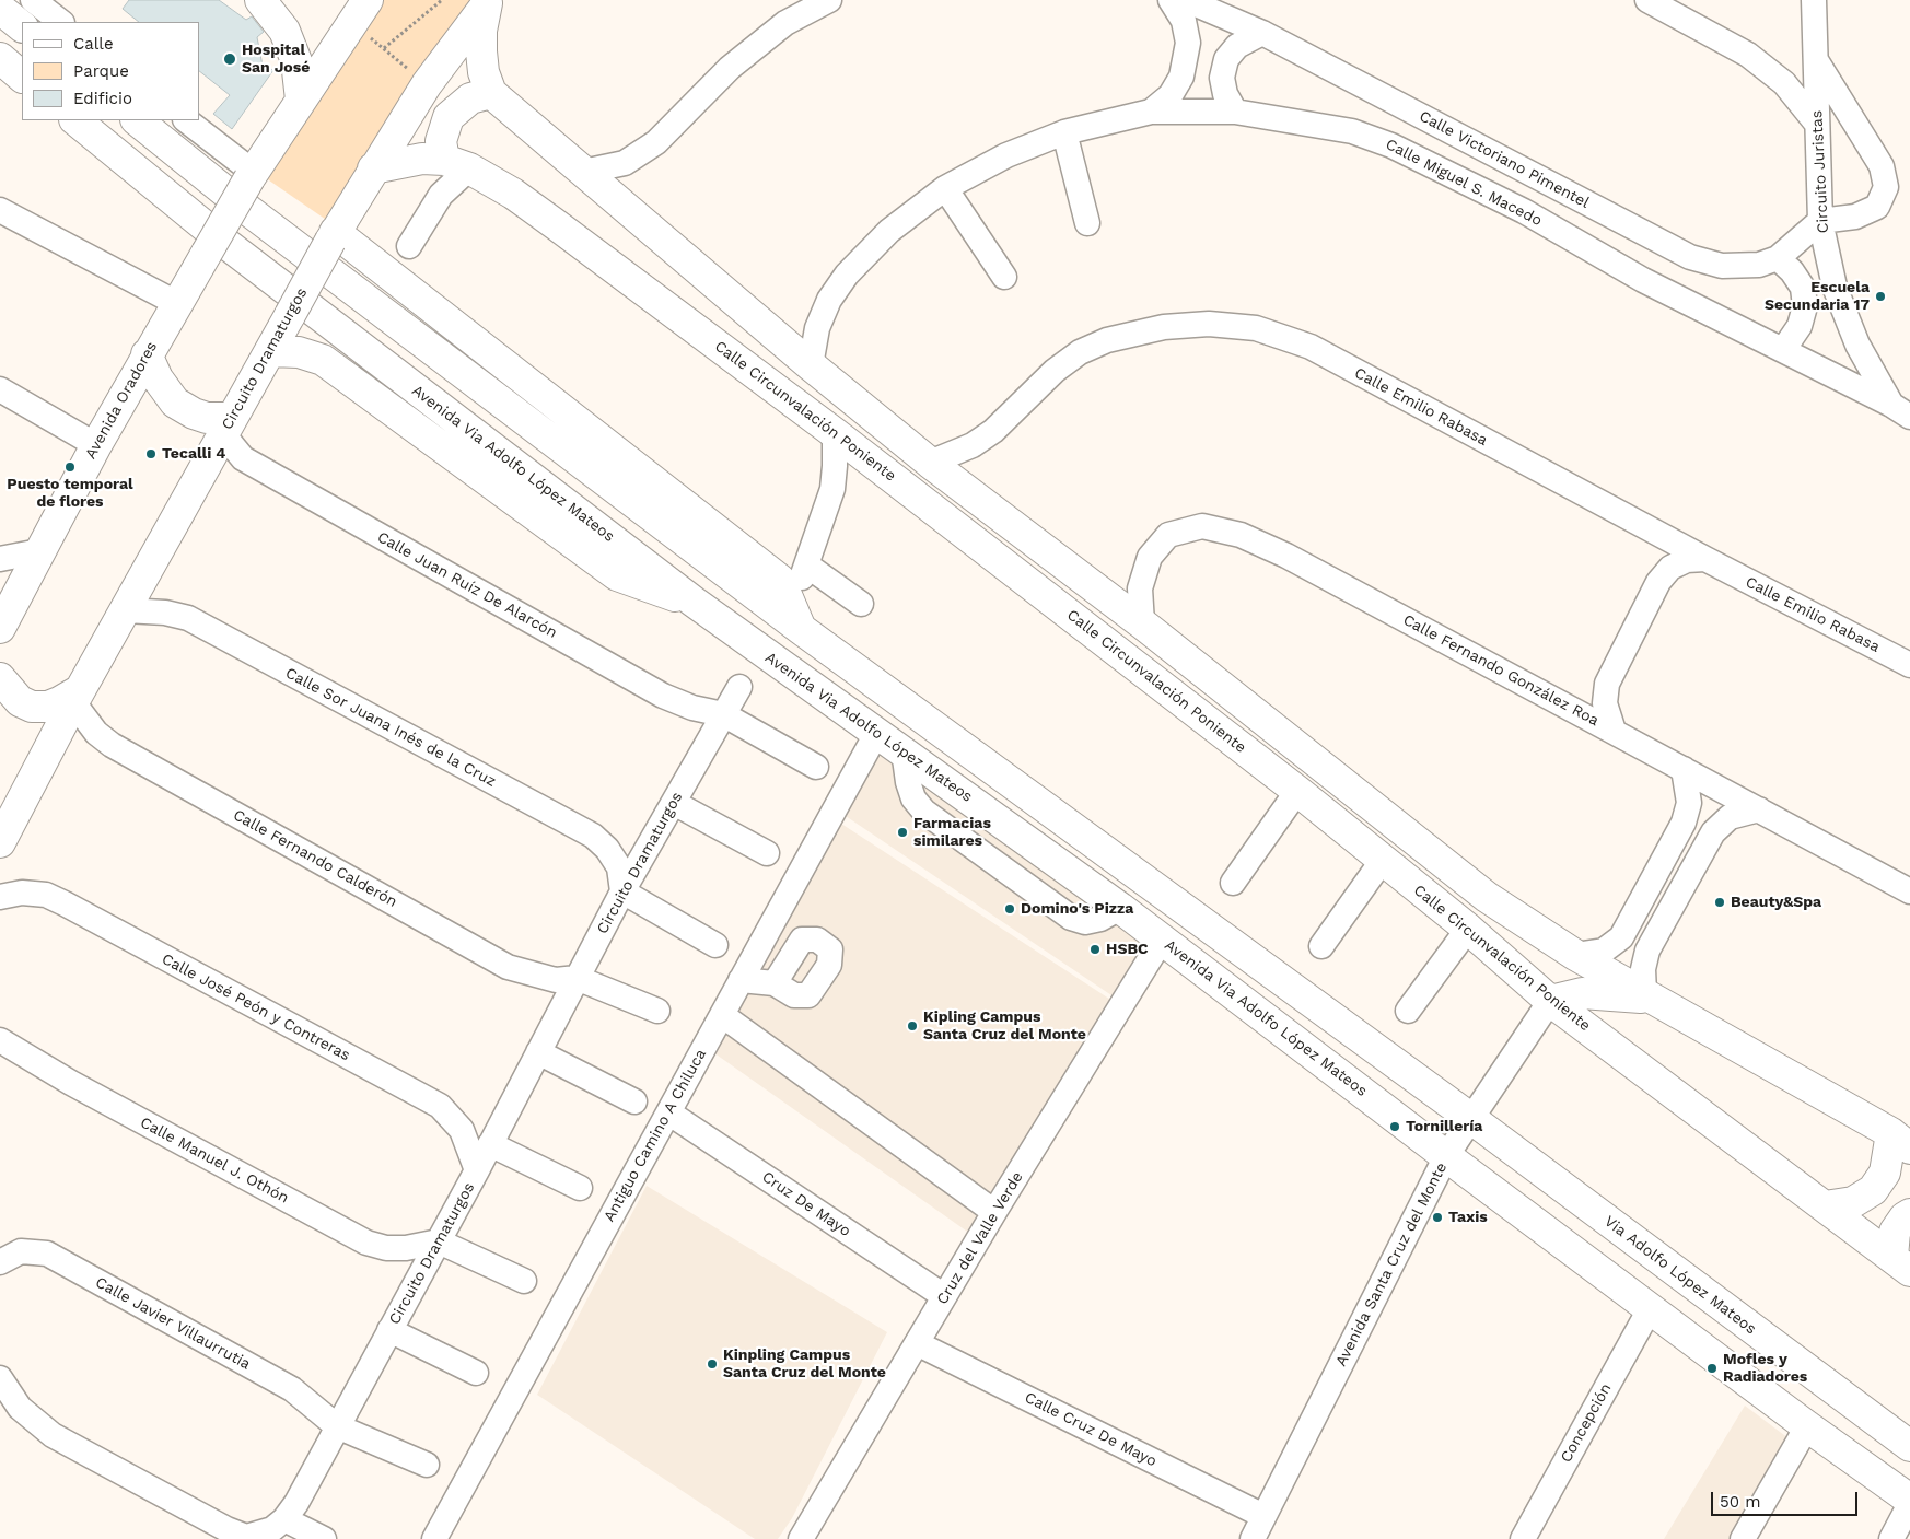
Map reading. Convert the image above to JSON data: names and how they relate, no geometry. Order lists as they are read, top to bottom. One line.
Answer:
{"streets":{"main road":["Circuito Dramaturgos","Avenida Oradores","Calle Circunvalación Poniente","Avenida Via Adolfo López Mateos","Via Adolfo López Mateos"],"street":["Calle Victoriano Pimentel","Circuito Juristas","Calle Miguel S. Macedo","Calle Emilio Rabasa","Calle Juan Ruíz De Alarcón","Calle Fernando González Roa","Calle Sor Juana Inés de la Cruz","Calle Fernando Calderón","Calle José Peón y Contreras","Antiguo Camino A Chiluca","Calle Manuel J. Othón","Cruz De Mayo","Cruz del Valle Verde","Avenida Santa Cruz del Monte","Calle Javier Villaurrutia","Concepción","Calle Cruz De Mayo"]},"crossings":[["Calle Victoriano Pimentel","Circuito Juristas"],["Circuito Juristas","Calle Miguel S. Macedo"],["Circuito Dramaturgos","Calle Circunvalación Poniente"],["Circuito Dramaturgos","Calle Juan Ruíz De Alarcón"],["Circuito Dramaturgos","Calle Sor Juana Inés de la Cruz"],["Circuito Dramaturgos","Calle Fernando Calderón"],["Circuito Dramaturgos","Calle José Peón y Contreras"],["Circuito Dramaturgos","Calle Manuel J. Othón"],["Circuito Dramaturgos","Calle Javier Villaurrutia"],["Calle Circunvalación Poniente","Avenida Santa Cruz del Monte"],["Avenida Via Adolfo López Mateos","Antiguo Camino A Chiluca"],["Avenida Via Adolfo López Mateos","Cruz del Valle Verde"],["Avenida Via Adolfo López Mateos","Avenida Santa Cruz del Monte"],["Avenida Via Adolfo López Mateos","Concepción"],["Antiguo Camino A Chiluca","Cruz De Mayo"],["Cruz De Mayo","Cruz del Valle Verde"],["Cruz del Valle Verde","Calle Cruz De Mayo"],["Avenida Santa Cruz del Monte","Via Adolfo López Mateos"],["Avenida Santa Cruz del Monte","Calle Cruz De Mayo"]],"places":["Hospital San José","Escuela Secundaria 17","Tecalli 4","Puesto temporal de flores","Farmacias similares","Beauty&Spa","Domino's Pizza","HSBC","Kipling Campus Santa Cruz del Monte","Tornillería","Taxis","Kinpling Campus Santa Cruz del Monte","Mofles y Radiadores"],"legend":["Calle","Parque","Edificio"],"scale_bar":"50 m"}
